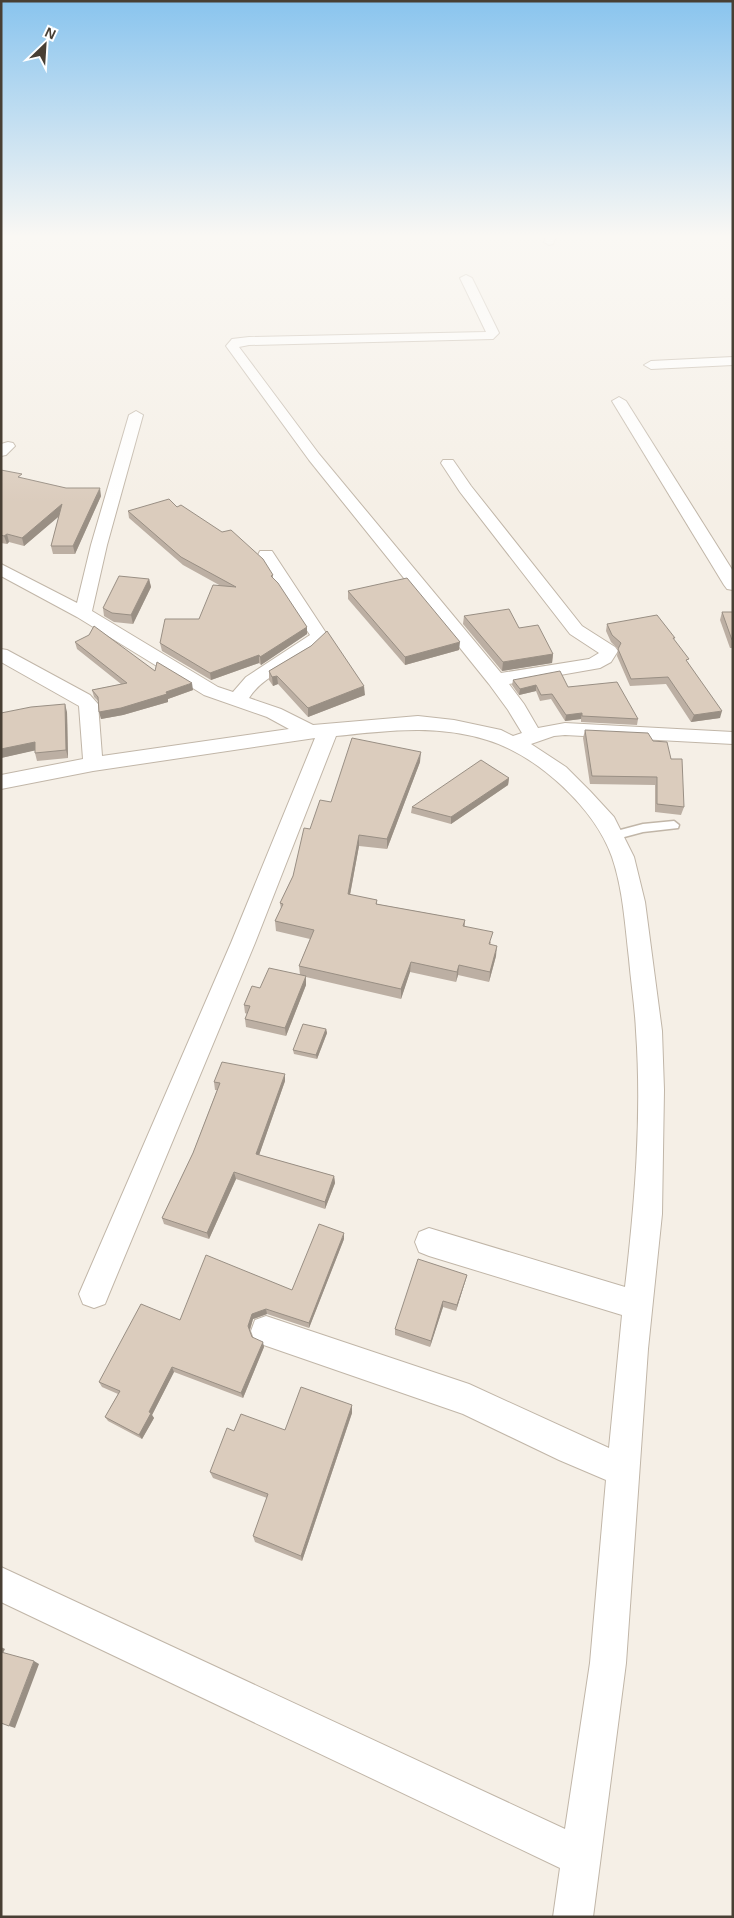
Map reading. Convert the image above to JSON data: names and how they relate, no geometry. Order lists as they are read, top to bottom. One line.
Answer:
{"north":"top right"}
